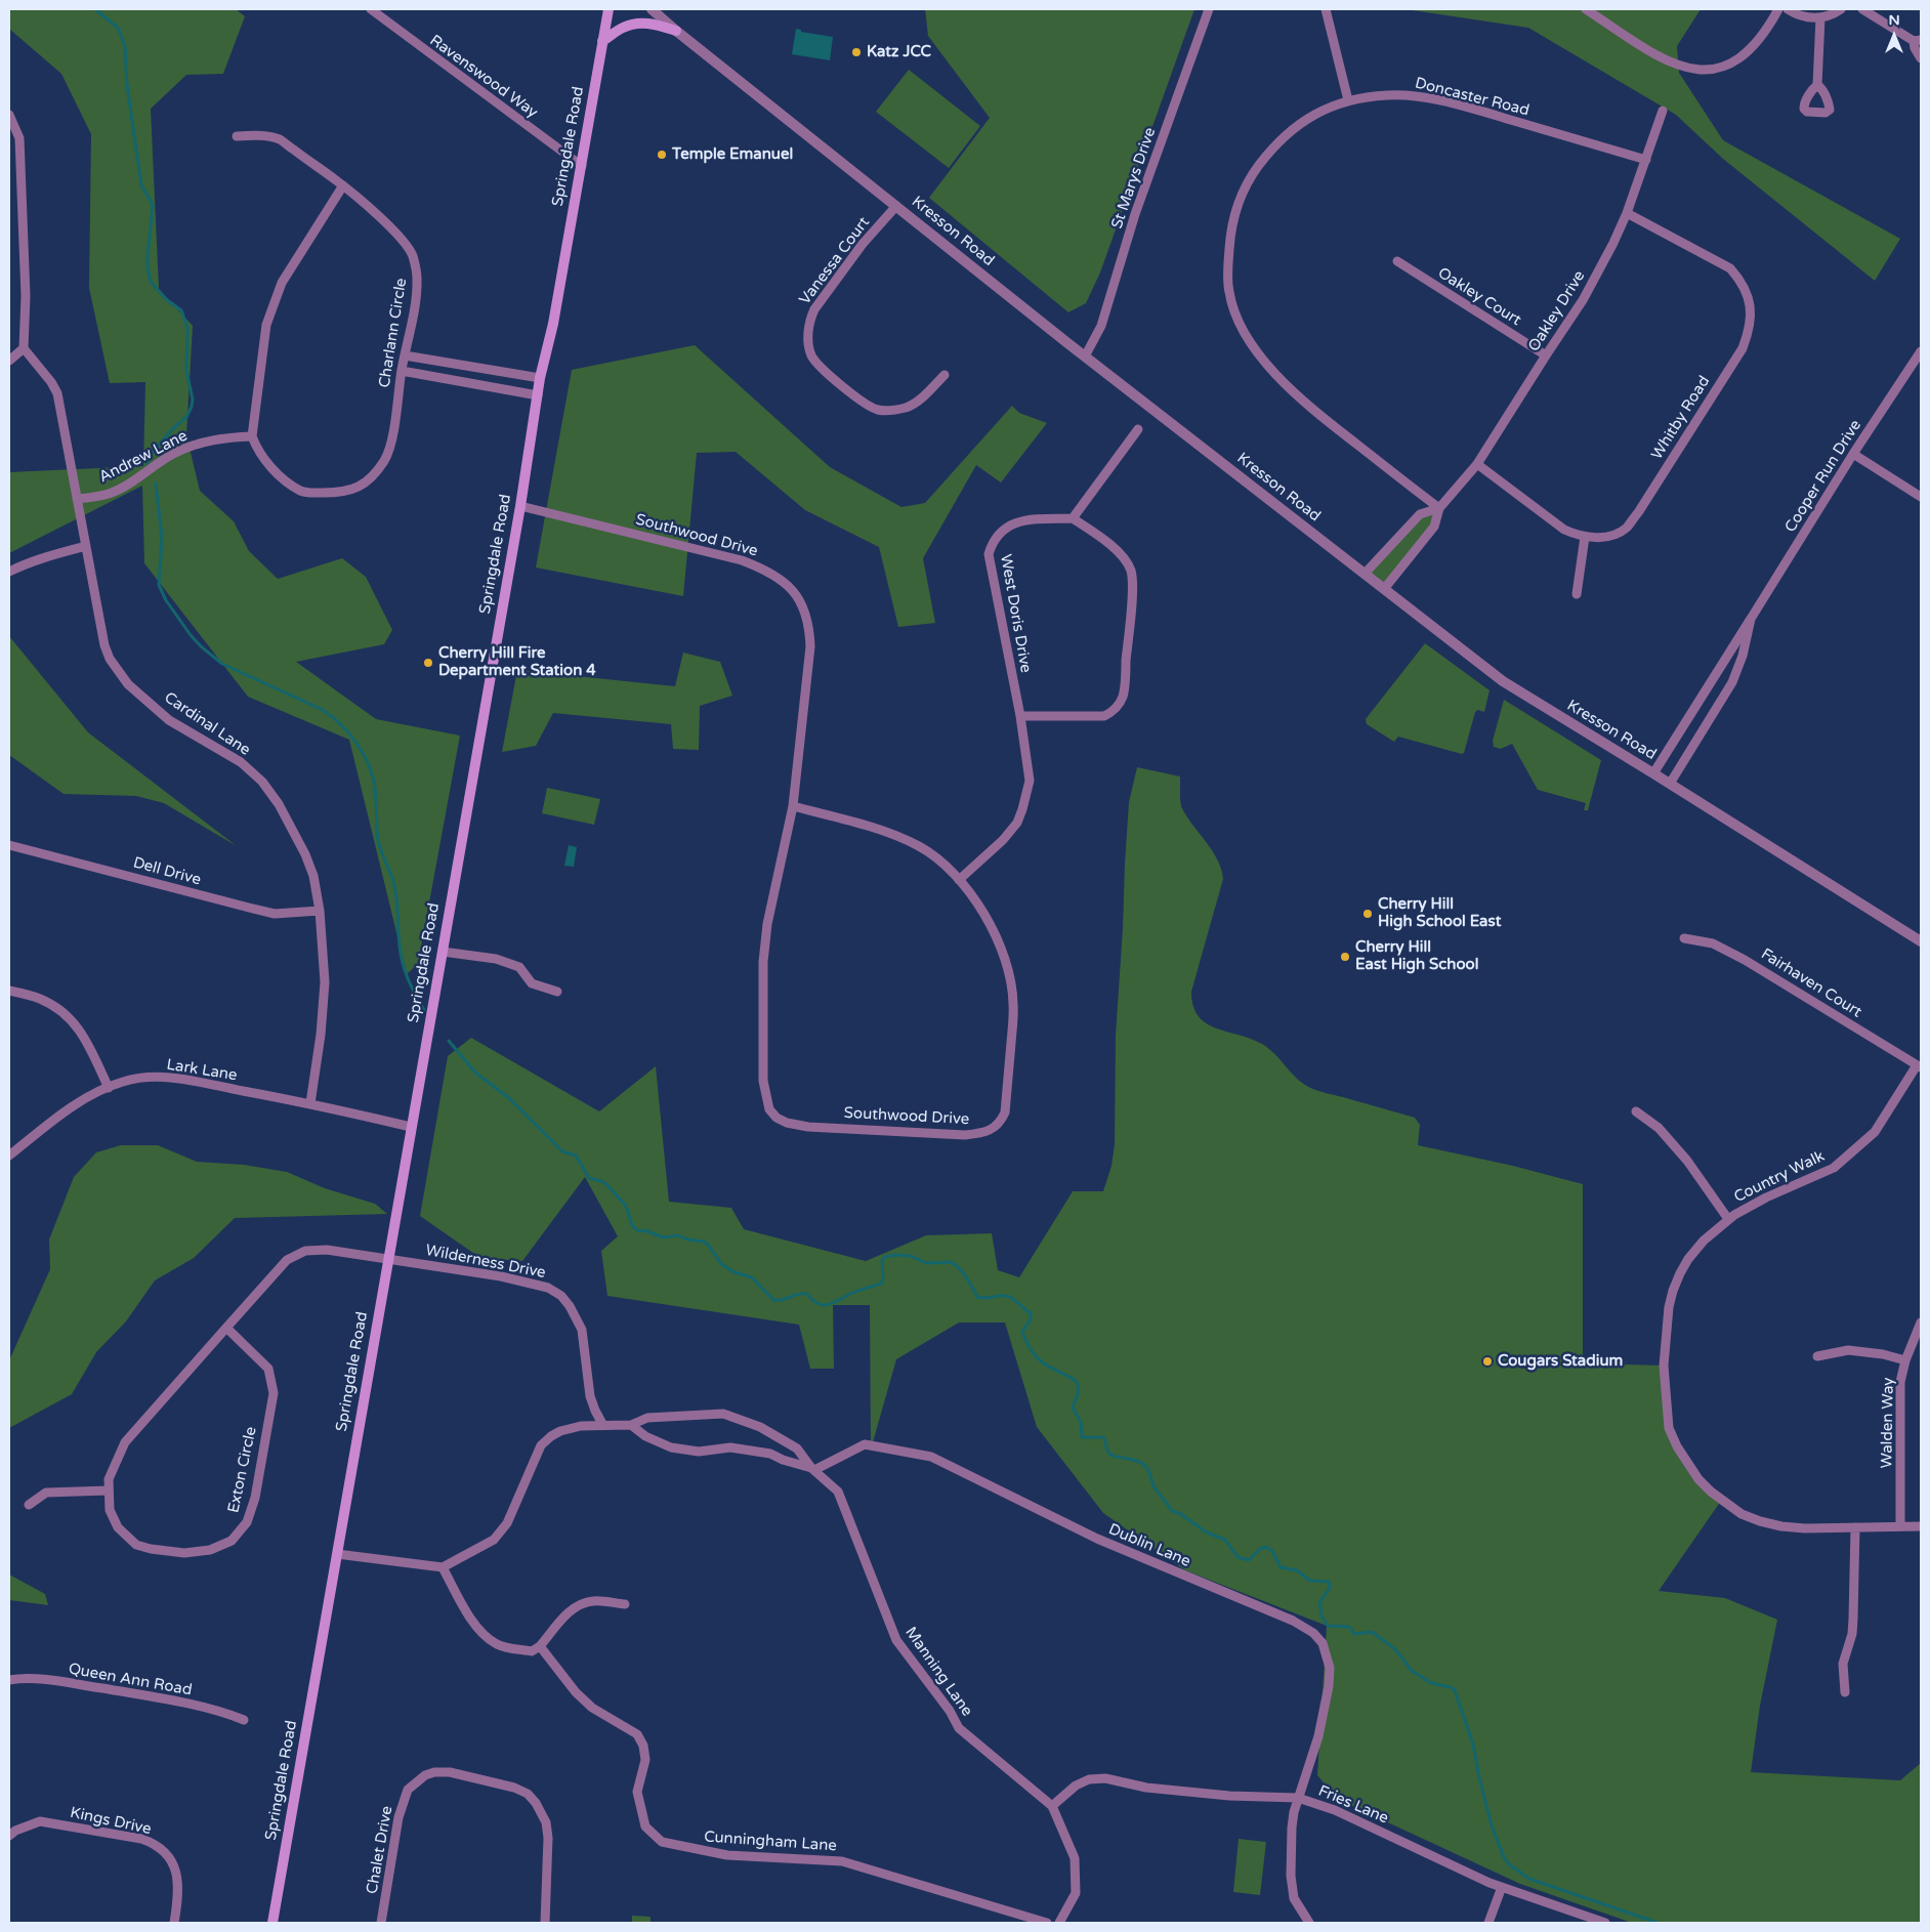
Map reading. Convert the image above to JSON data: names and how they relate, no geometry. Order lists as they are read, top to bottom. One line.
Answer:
{"streets":{"main road":["Springdale Road"],"street":["Ravenswood Way","Doncaster Road","St Marys Drive","Kresson Road","Vanessa Court","Oakley Court","Oakley Drive","Charlann Circle","Whitby Road","Andrew Lane","Cooper Run Drive","Southwood Drive","West Doris Drive","Cardinal Lane","Dell Drive","Fairhaven Court","Lark Lane","Country Walk","Wilderness Drive","Walden Way","Exton Circle","Dublin Lane","Manning Lane","Queen Ann Road","Fries Lane","Kings Drive","Cunningham Lane","Chalet Drive"]},"crossings":[["Ravenswood Way","Springdale Road"],["Doncaster Road","Oakley Drive"],["Springdale Road","Southwood Drive"],["Springdale Road","Lark Lane"],["Springdale Road","Wilderness Drive"],["Springdale Road","Exton Circle"],["St Marys Drive","Kresson Road"],["Kresson Road","Vanessa Court"],["Kresson Road","Cooper Run Drive"],["Oakley Court","Oakley Drive"],["Oakley Drive","Whitby Road"],["Charlann Circle","Andrew Lane"],["Andrew Lane","Cardinal Lane"],["Southwood Drive","West Doris Drive"],["Cardinal Lane","Dell Drive"],["Cardinal Lane","Lark Lane"],["Fairhaven Court","Country Walk"],["Country Walk","Walden Way"],["Wilderness Drive","Exton Circle"],["Wilderness Drive","Manning Lane"],["Dublin Lane","Manning Lane"],["Dublin Lane","Fries Lane"],["Manning Lane","Fries Lane"]],"places":["Katz JCC","Temple Emanuel","Cherry Hill Fire Department Station 4","Cherry Hill High School East","Cherry Hill East High School","Cougars Stadium"],"north":"top"}
